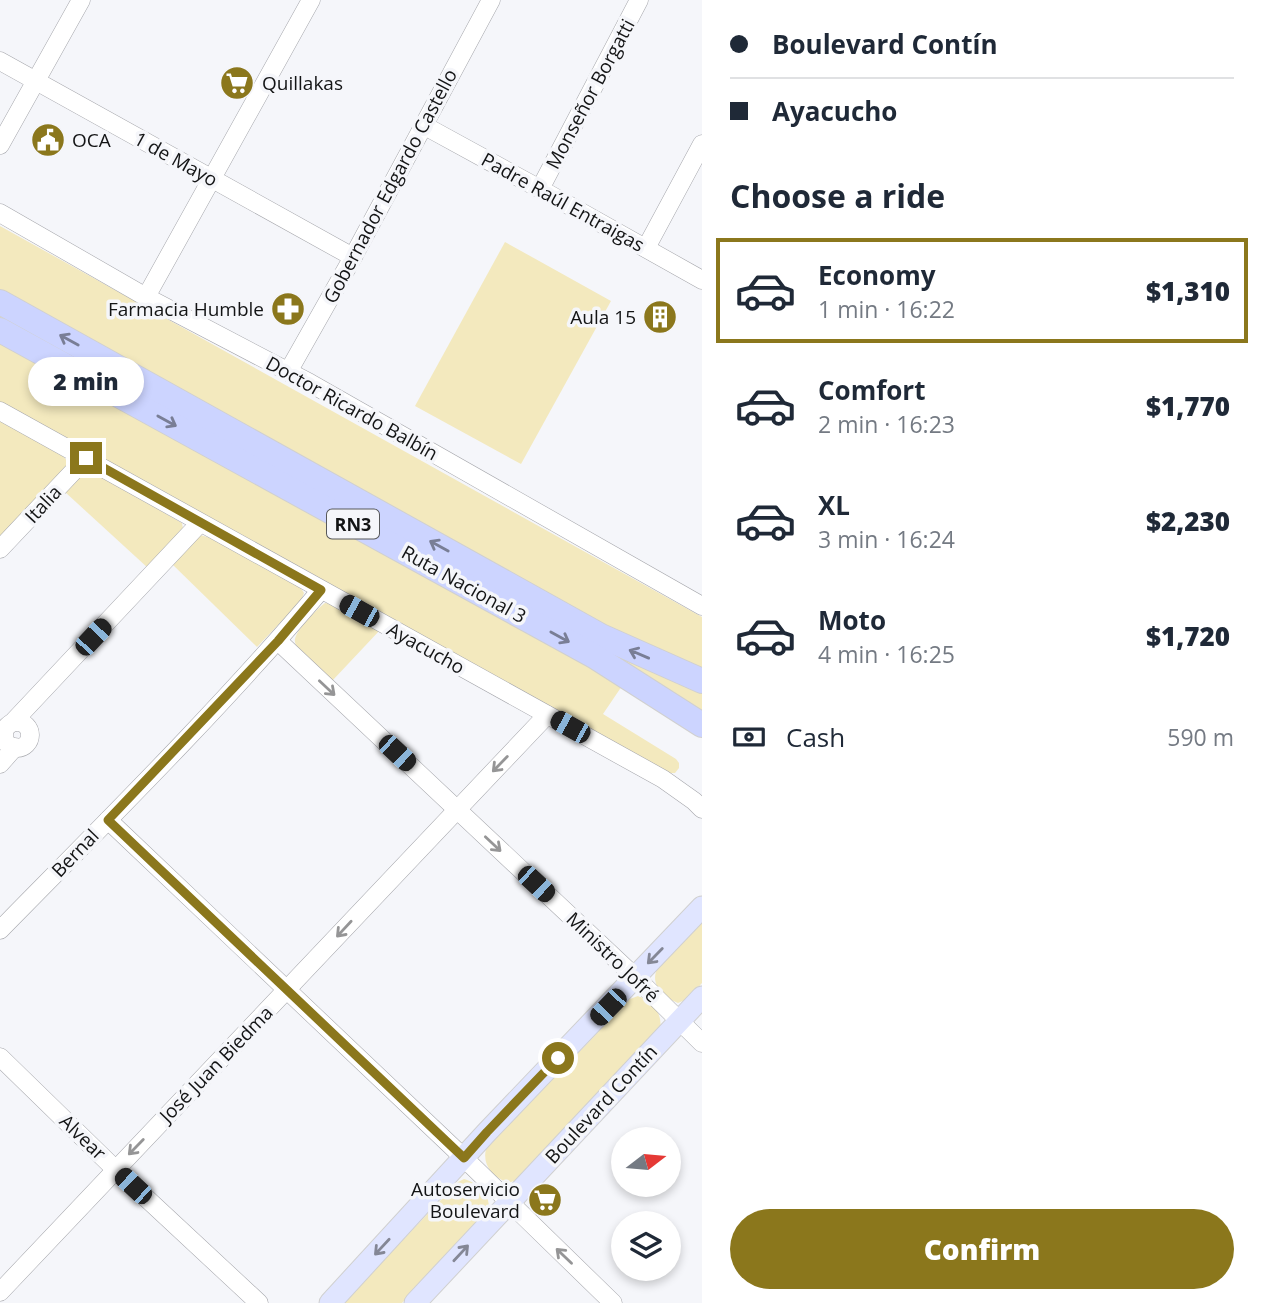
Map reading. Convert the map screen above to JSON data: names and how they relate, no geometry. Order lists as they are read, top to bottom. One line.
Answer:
{"streets":{"highway":["RN3","Ruta Nacional 3"],"main road":["Boulevard Contín"],"street":["Monseñor Borgatti","1 de Mayo","Gobernador Edgardo Castello","Padre Raúl Entraigas","Doctor Ricardo Balbín","Italia","Ayacucho","Bernal","Ministro Jofré","José Juan Biedma","Alvear"]},"crossings":[["Monseñor Borgatti","Padre Raúl Entraigas"],["1 de Mayo","Gobernador Edgardo Castello"],["Gobernador Edgardo Castello","Padre Raúl Entraigas"],["Gobernador Edgardo Castello","Doctor Ricardo Balbín"],["Italia","Ayacucho"],["Ayacucho","Bernal"],["Ayacucho","José Juan Biedma"],["Bernal","Ministro Jofré"],["Ministro Jofré","José Juan Biedma"],["Ministro Jofré","Boulevard Contín"],["José Juan Biedma","Alvear"]],"one_way":["Ministro Jofré","José Juan Biedma"],"places":{"supermarket":["Quillakas","Autoservicio Boulevard"],"public building":["OCA"],"pharmacy":["Farmacia Humble"],"building":["Aula 15"]},"north":"right","page":{"banner":["Boulevard Contín","Ayacucho"],"heading":"Choose a ride","list":[{"name":"Economy","note":"1 min · 16:22","value":"$1,310"},{"name":"Comfort","note":"2 min · 16:23","value":"$1,770"},{"name":"XL","note":"3 min · 16:24","value":"$2,230"},{"name":"Moto","note":"4 min · 16:25","value":"$1,720"}],"bubble":"2 min","pay":["Cash","590 m"],"buttons":"Confirm"}}
